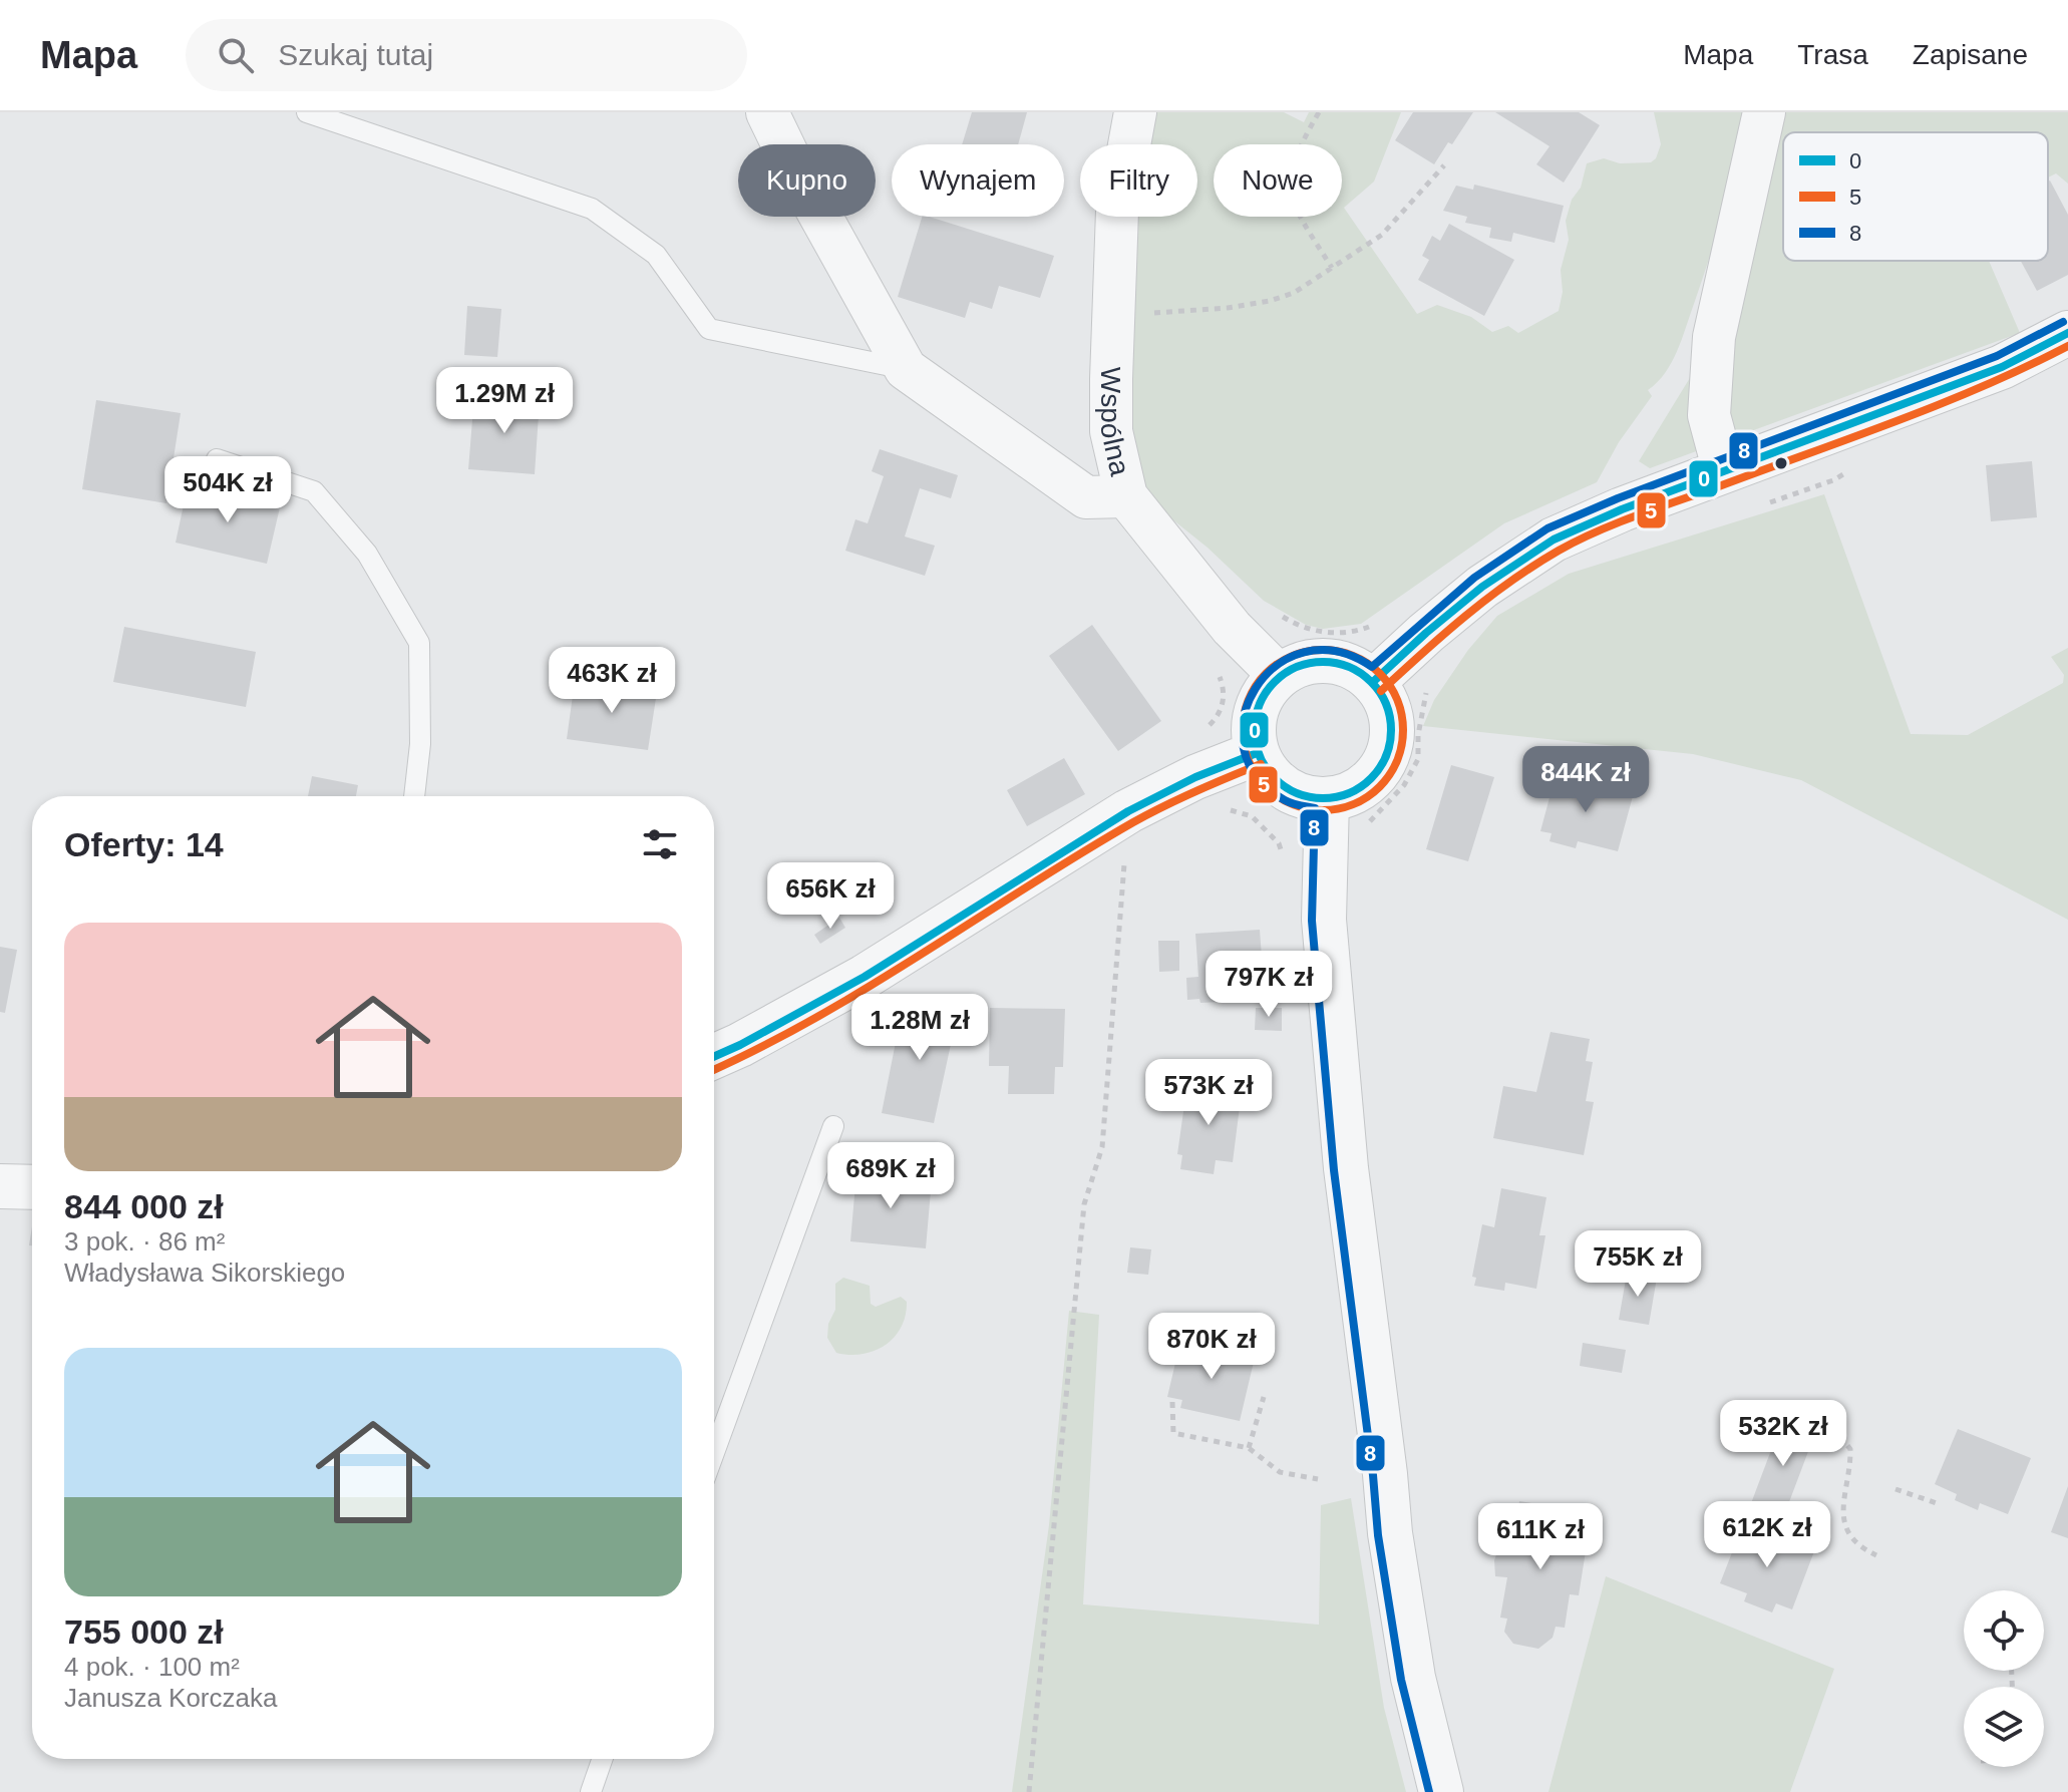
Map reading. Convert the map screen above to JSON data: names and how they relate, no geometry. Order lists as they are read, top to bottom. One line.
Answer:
{"streets":{"street":["Wspólna"]},"lines":["transit line 8","transit line 0","transit line 5"],"legend":["0","5","8"],"page":{"header":"Mapa","search":"Szukaj tutaj","nav":["Mapa","Trasa","Zapisane"],"chip":["Kupno","Wynajem","Filtry","Nowe"],"price":["1.29M zł","504K zł","463K zł","844K zł","656K zł","797K zł","1.28M zł","573K zł","689K zł","755K zł","870K zł","532K zł","612K zł","611K zł"],"heading":"Oferty: 14","list":[{"name":"844 000 zł","note":"3 pok. · 86 m² · Władysława Sikorskiego"},{"name":"755 000 zł","note":"4 pok. · 100 m² · Janusza Korczaka"}]}}
